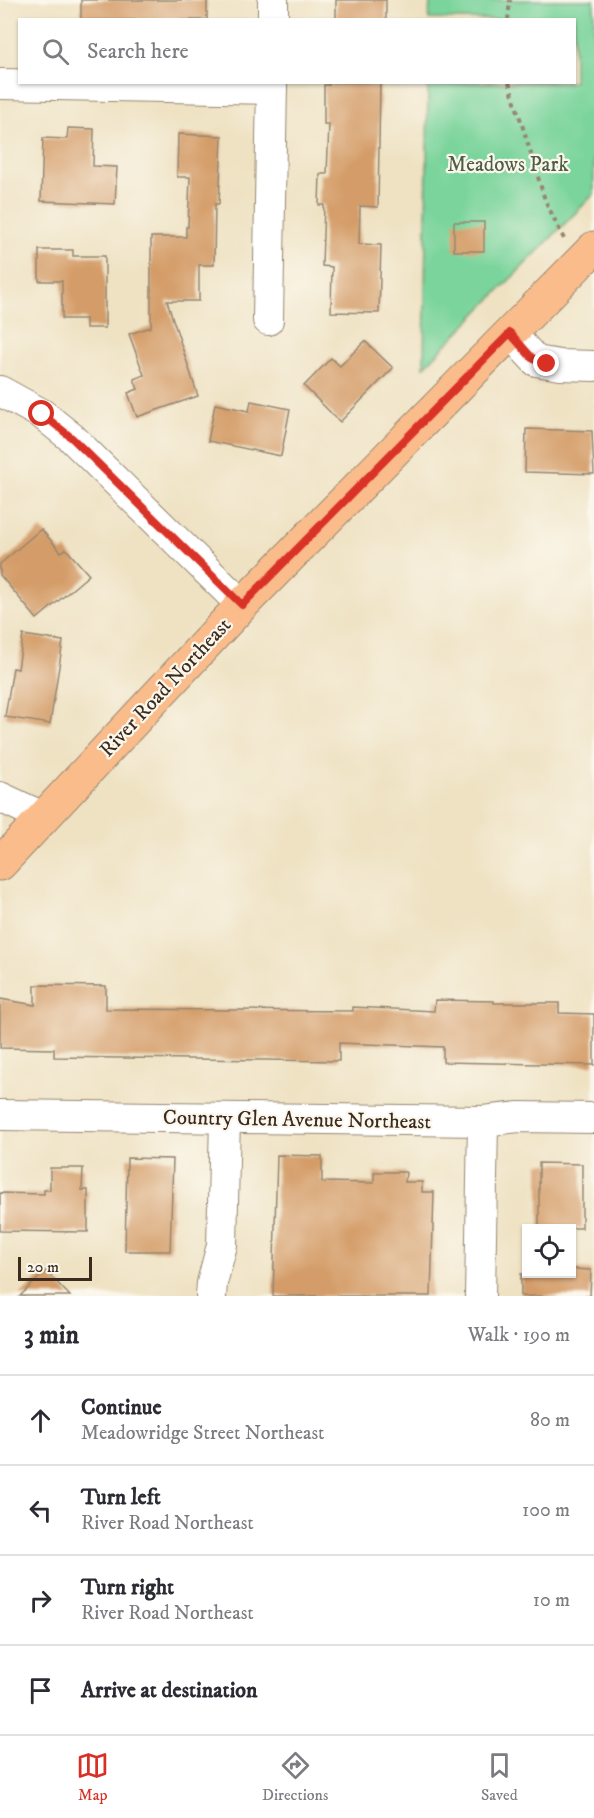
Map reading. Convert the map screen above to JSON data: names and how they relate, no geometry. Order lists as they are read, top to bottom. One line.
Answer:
{"streets":{"main road":["River Road Northeast"],"street":["Country Glen Avenue Northeast"]},"parks":["Meadows Park"],"scale_bar":"20 m","page":{"search":"Search here","scale":"20 m","heading":["3 min","Walk · 190 m"],"list":[["Continue","Meadowridge Street Northeast","80 m"],["Turn left","River Road Northeast","100 m"],["Turn right","River Road Northeast","10 m"],"Arrive at destination"],"nav":["Map","Directions","Saved"]}}
